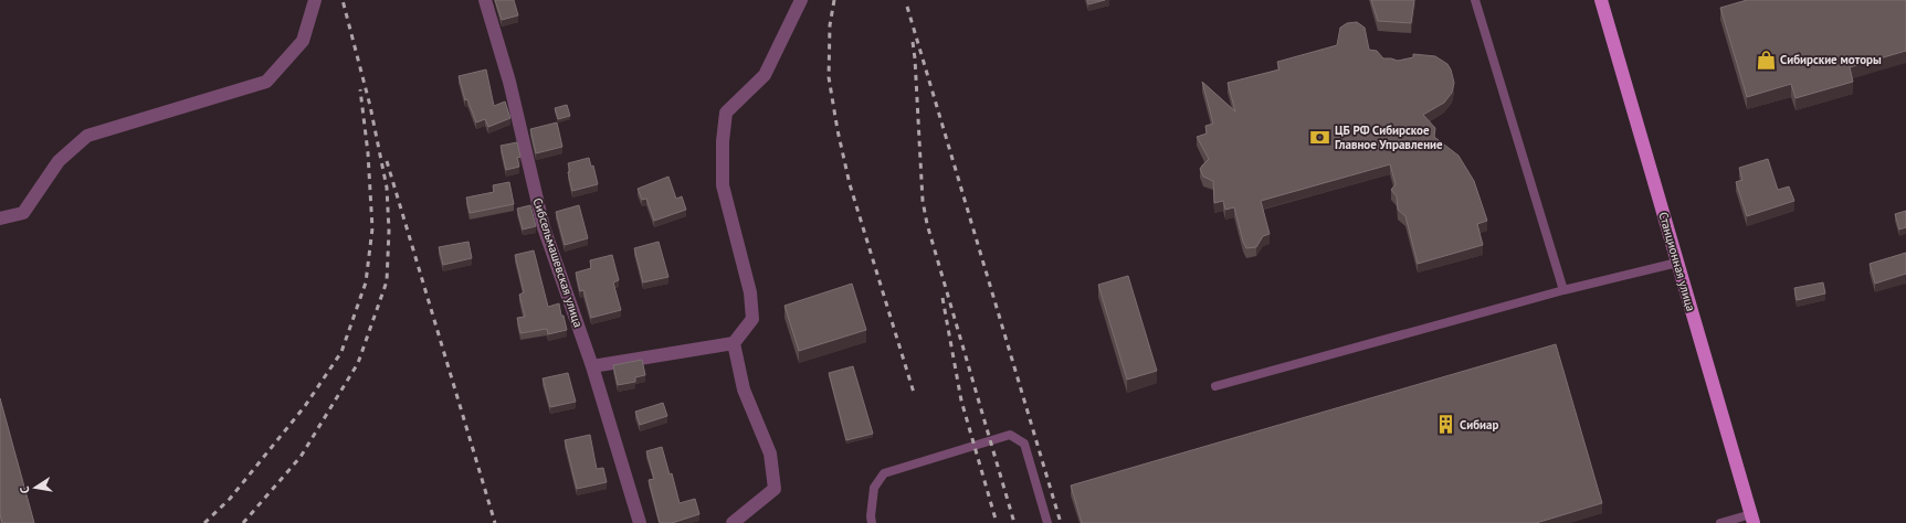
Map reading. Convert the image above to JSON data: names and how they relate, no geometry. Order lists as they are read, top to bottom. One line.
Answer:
{"streets":{"main road":["Станционная улица"],"street":["Сибсельмашевская улица"]},"places":{"shop":["Сибирские моторы"],"bank":["ЦБ РФ Сибирское Главное Управление"],"building":["Сибиар"]},"north":"left"}
